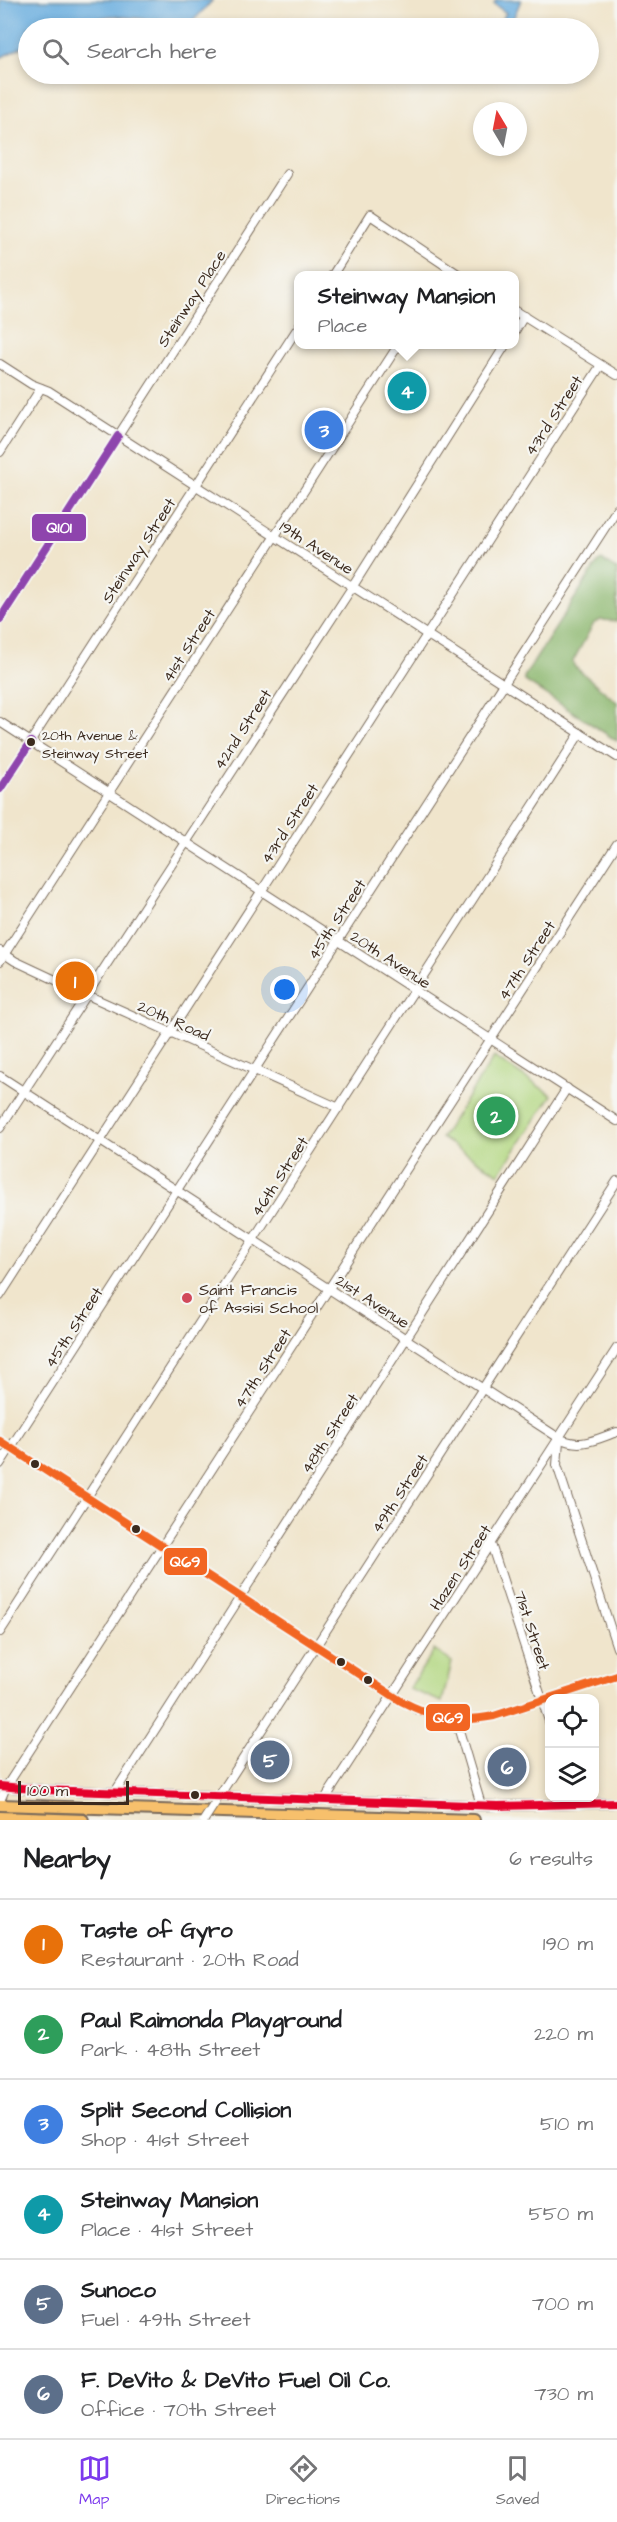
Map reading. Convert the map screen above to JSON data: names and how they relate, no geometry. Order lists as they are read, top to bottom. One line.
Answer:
{"streets":{"street":["Steinway Place","43rd Street","19th Avenue","Steinway Street","41st Street","42nd Street","45th Street","20th Avenue","47th Street","20th Road","46th Street","21st Avenue","48th Street","49th Street","Hazen Street","71st Street"]},"crossings":[["Steinway Place","19th Avenue"],["43rd Street","19th Avenue"],["43rd Street","20th Avenue"],["43rd Street","20th Road"],["43rd Street","21st Avenue"],["19th Avenue","Steinway Street"],["19th Avenue","41st Street"],["19th Avenue","42nd Street"],["19th Avenue","45th Street"],["19th Avenue","46th Street"],["Steinway Street","20th Avenue"],["41st Street","20th Avenue"],["41st Street","20th Road"],["42nd Street","20th Avenue"],["42nd Street","20th Road"],["42nd Street","21st Avenue"],["45th Street","20th Avenue"],["45th Street","20th Road"],["45th Street","21st Avenue"],["20th Avenue","47th Street"],["20th Avenue","46th Street"],["20th Avenue","48th Street"],["47th Street","21st Avenue"],["20th Road","46th Street"],["46th Street","21st Avenue"],["21st Avenue","48th Street"],["21st Avenue","49th Street"],["21st Avenue","Hazen Street"],["Hazen Street","71st Street"]],"places":["20th Avenue & Steinway Street","Saint Francis of Assisi School"],"lines":["transit line Q101","transit line Q69"],"scale_bar":"100 m","north":"top","page":{"search":"Search here","popup":["Steinway Mansion","Place"],"pins":["4","3","1","2","5","6"],"scale":"100 m","heading":["Nearby","6 results"],"list":[{"mark":"1","name":"Taste of Gyro","note":"Restaurant · 20th Road","value":"190 m"},{"mark":"2","name":"Paul Raimonda Playground","note":"Park · 48th Street","value":"220 m"},{"mark":"3","name":"Split Second Collision","note":"Shop · 41st Street","value":"510 m"},{"mark":"4","name":"Steinway Mansion","note":"Place · 41st Street","value":"550 m"},{"mark":"5","name":"Sunoco","note":"Fuel · 49th Street","value":"700 m"},{"mark":"6","name":"F. DeVito & DeVito Fuel Oil Co.","note":"Office · 70th Street","value":"730 m"}],"nav":["Map","Directions","Saved"]}}
